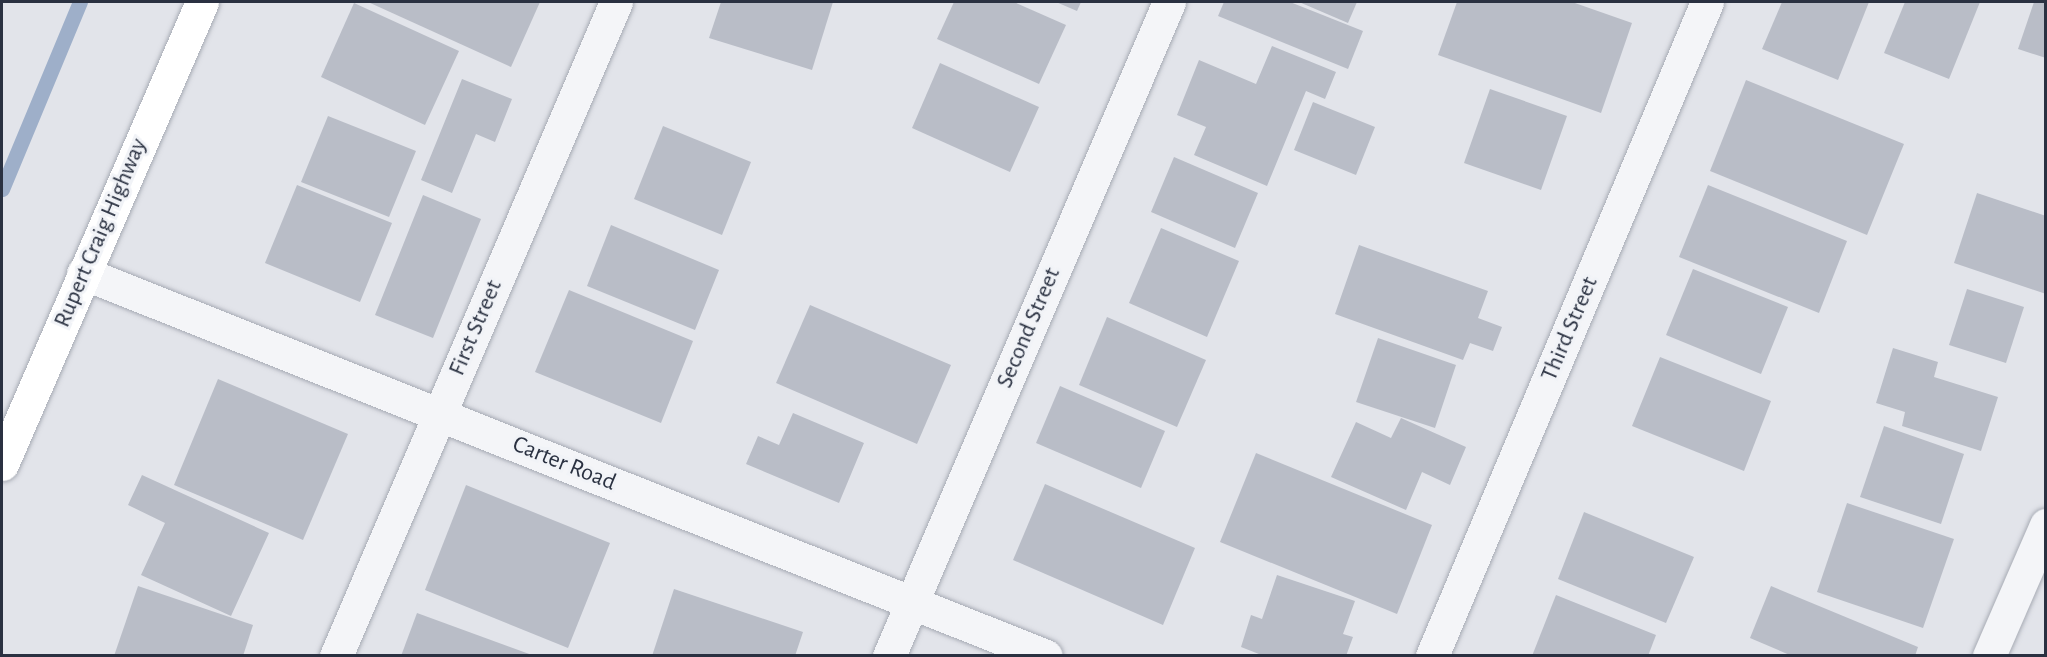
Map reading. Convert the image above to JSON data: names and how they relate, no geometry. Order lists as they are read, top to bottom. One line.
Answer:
{"streets":{"main road":["Rupert Craig Highway"],"street":["First Street","Second Street","Third Street","Carter Road"]},"crossings":[["Rupert Craig Highway","Carter Road"],["First Street","Carter Road"],["Second Street","Carter Road"]]}
